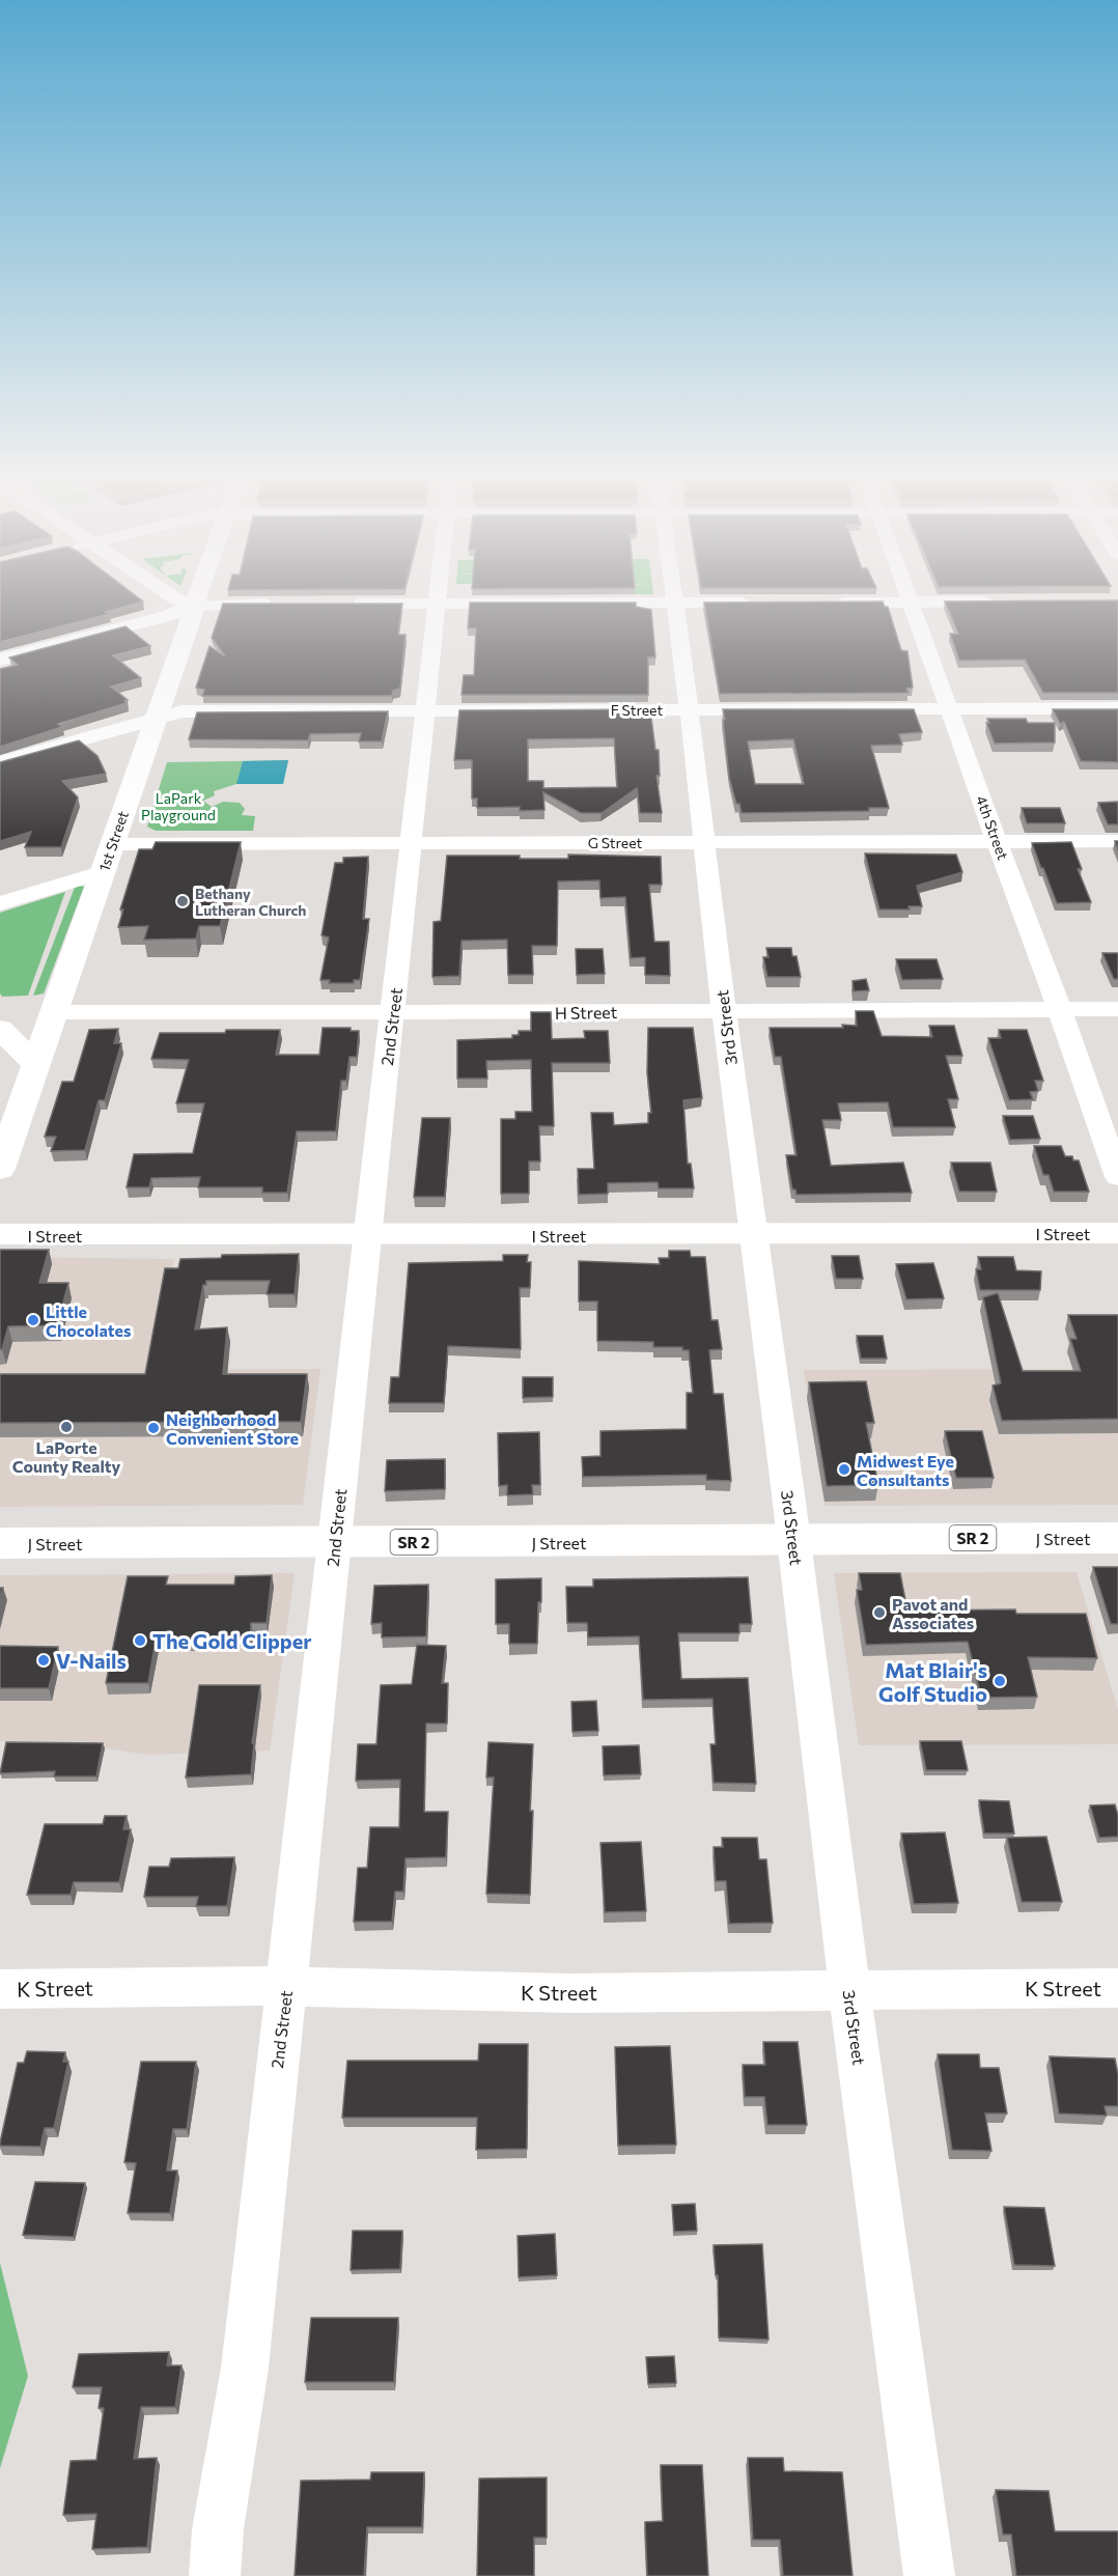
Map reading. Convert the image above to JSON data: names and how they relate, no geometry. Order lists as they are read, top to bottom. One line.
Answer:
{"streets":{"street":["F Street","4th Street","1st Street","G Street","H Street","2nd Street","3rd Street","I Street","SR 2","J Street","K Street"]},"crossings":[["F Street","4th Street"],["F Street","1st Street"],["F Street","2nd Street"],["F Street","3rd Street"],["4th Street","G Street"],["4th Street","H Street"],["1st Street","G Street"],["1st Street","H Street"],["G Street","2nd Street"],["G Street","3rd Street"],["H Street","2nd Street"],["H Street","3rd Street"],["2nd Street","I Street"],["2nd Street","J Street"],["2nd Street","K Street"],["3rd Street","I Street"],["3rd Street","J Street"],["3rd Street","K Street"]],"parks":["LaPark Playground"],"places":["Bethany Lutheran Church","Little Chocolates","LaPorte County Realty","Neighborhood Convenient Store","Midwest Eye Consultants","Pavot and Associates","The Gold Clipper","V-Nails","Mat Blair's Golf Studio"]}
